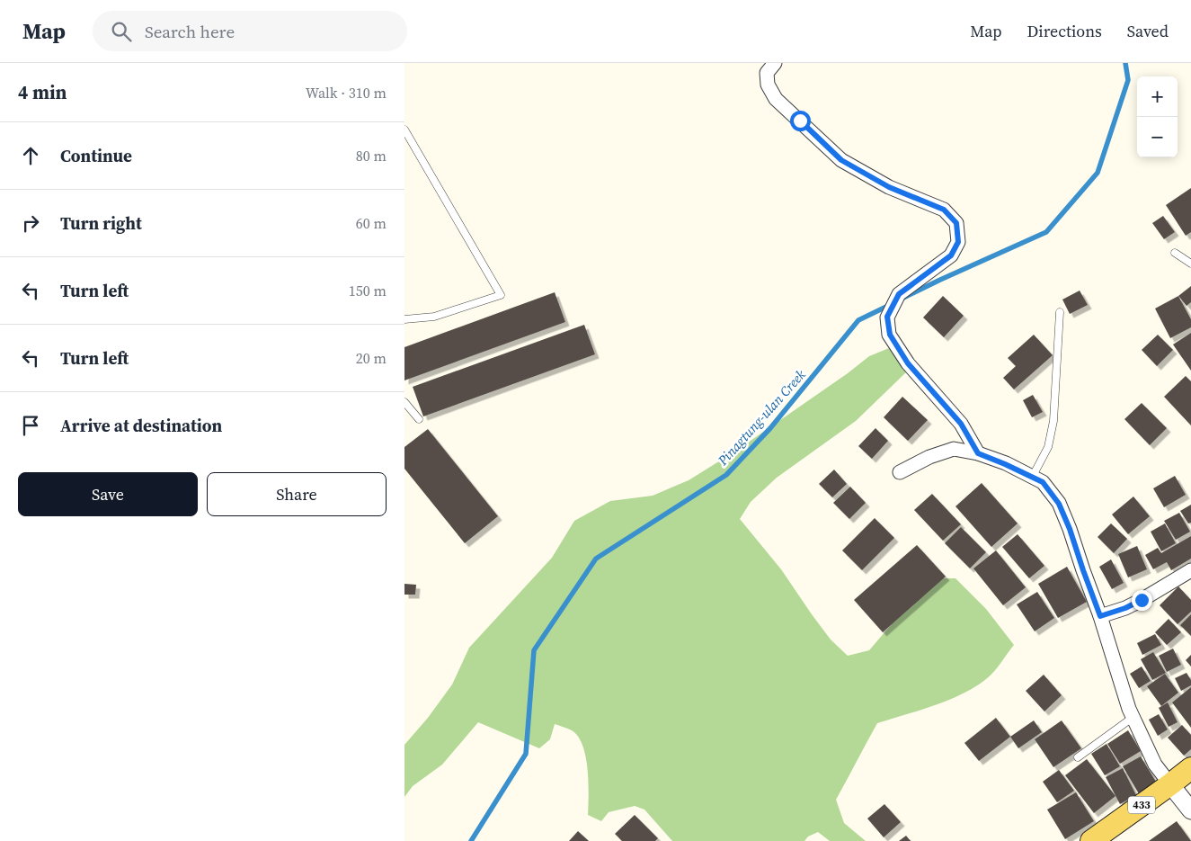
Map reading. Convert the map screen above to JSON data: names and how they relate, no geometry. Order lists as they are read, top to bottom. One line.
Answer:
{"streets":{"main road":["433"]},"water":["Pinagtung-ulan Creek"],"page":{"header":"Map","search":"Search here","nav":["Map","Directions","Saved"],"heading":["4 min","Walk · 310 m"],"map_buttons":["+","−"],"list":[["Continue","80 m"],["Turn right","60 m"],["Turn left","150 m"],["Turn left","20 m"],"Arrive at destination"],"buttons":["Save","Share"]}}
